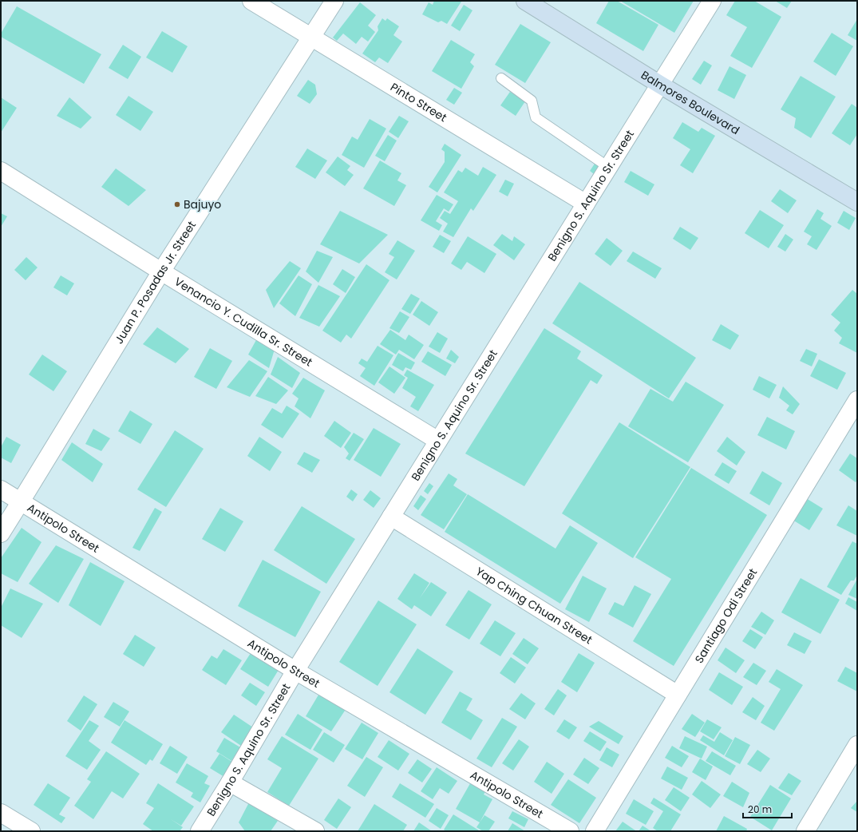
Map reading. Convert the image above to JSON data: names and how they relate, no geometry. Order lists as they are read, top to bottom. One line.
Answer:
{"streets":{"main road":["Balmores Boulevard"],"street":["Pinto Street","Benigno S. Aquino Sr. Street","Juan P. Posadas Jr. Street","Venancio Y. Cudilla Sr. Street","Antipolo Street","Yap Ching Chuan Street","Santiago Odi Street"]},"crossings":[["Pinto Street","Benigno S. Aquino Sr. Street"],["Pinto Street","Juan P. Posadas Jr. Street"],["Balmores Boulevard","Benigno S. Aquino Sr. Street"],["Benigno S. Aquino Sr. Street","Venancio Y. Cudilla Sr. Street"],["Benigno S. Aquino Sr. Street","Antipolo Street"],["Benigno S. Aquino Sr. Street","Yap Ching Chuan Street"],["Juan P. Posadas Jr. Street","Venancio Y. Cudilla Sr. Street"],["Juan P. Posadas Jr. Street","Antipolo Street"],["Yap Ching Chuan Street","Santiago Odi Street"]],"places":["Bajuyo"],"scale_bar":"20 m"}
